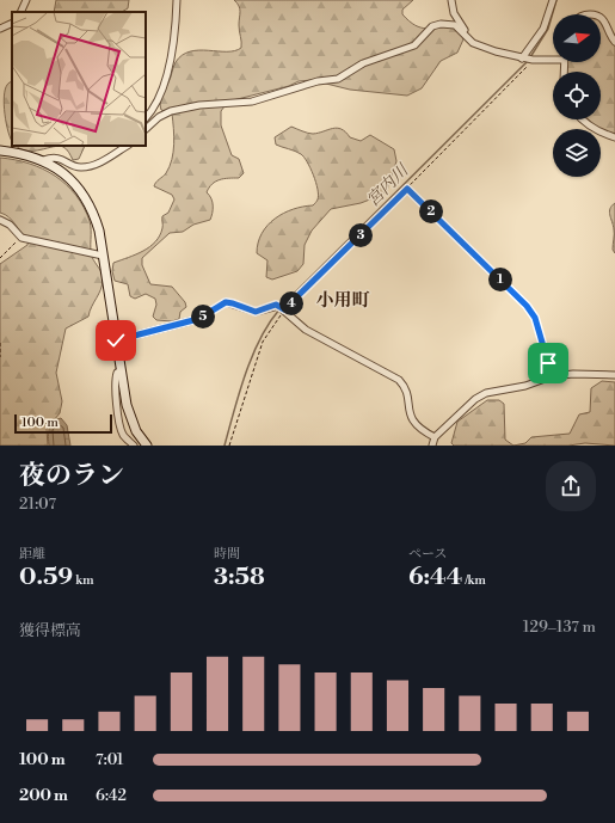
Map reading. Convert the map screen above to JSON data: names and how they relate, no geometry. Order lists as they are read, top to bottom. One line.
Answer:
{"districts":["小用町"],"water":["宮内川"],"scale_bar":"100 m","north":"right","page":{"pins":["2","3","1","4","5"],"scale":"100 m","heading":["夜のラン","21:07"],"stats":[["距離","0.59 km"],["時間","3:58"],["ペース","6:44 /km"]],"chart":["獲得標高","129–137 m"],"list":[{"name":"100 m","note":"7:01"},{"name":"200 m","note":"6:42"}]}}
